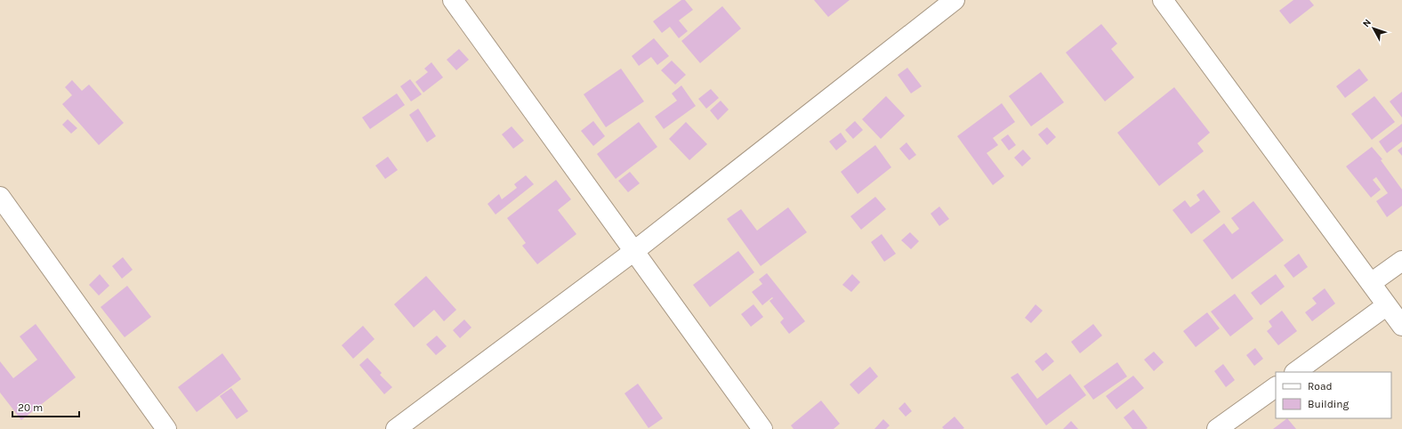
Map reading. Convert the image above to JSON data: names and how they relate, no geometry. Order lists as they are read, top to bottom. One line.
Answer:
{"legend":["Road","Building"],"scale_bar":"20 m","north":"top left"}
